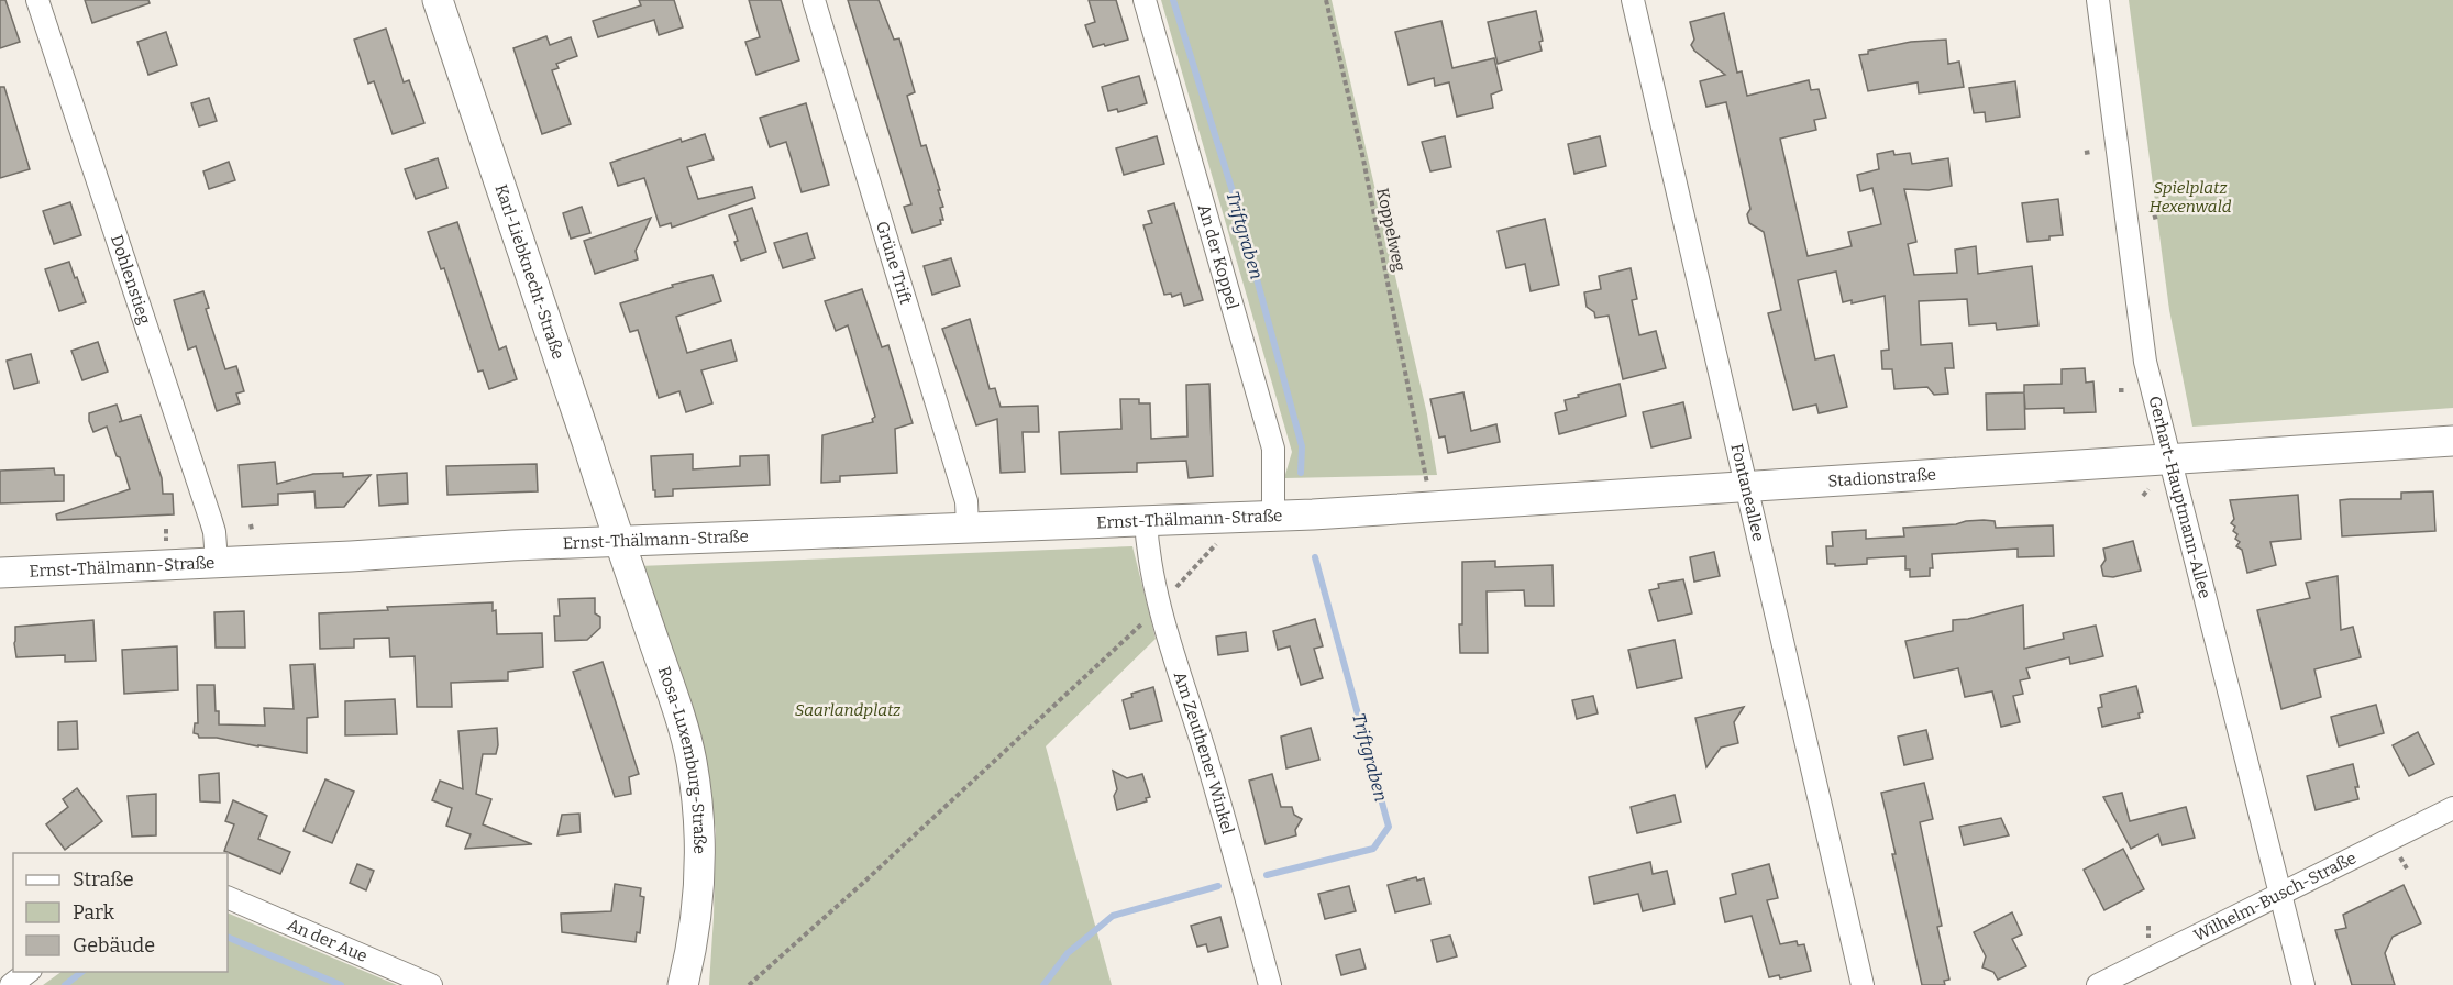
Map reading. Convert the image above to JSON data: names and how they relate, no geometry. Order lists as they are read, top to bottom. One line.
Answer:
{"streets":{"street":["An der Koppel","Grüne Trift","Karl-Liebknecht-Straße","Dohlenstieg","Stadionstraße","Fontaneallee","Gerhart-Hauptmann-Allee","Ernst-Thälmann-Straße","Am Zeuthener Winkel","Rosa-Luxemburg-Straße","Wilhelm-Busch-Straße","An der Aue"],"path":["Koppelweg"]},"crossings":[["An der Koppel","Ernst-Thälmann-Straße"],["Grüne Trift","Ernst-Thälmann-Straße"],["Karl-Liebknecht-Straße","Ernst-Thälmann-Straße"],["Karl-Liebknecht-Straße","Rosa-Luxemburg-Straße"],["Dohlenstieg","Ernst-Thälmann-Straße"],["Stadionstraße","Fontaneallee"],["Stadionstraße","Gerhart-Hauptmann-Allee"],["Stadionstraße","Ernst-Thälmann-Straße"],["Gerhart-Hauptmann-Allee","Wilhelm-Busch-Straße"],["Ernst-Thälmann-Straße","Am Zeuthener Winkel"],["Ernst-Thälmann-Straße","Rosa-Luxemburg-Straße"]],"water":["Triftgraben"],"parks":["Spielplatz Hexenwald","Saarlandplatz"],"legend":["Straße","Park","Gebäude"]}
